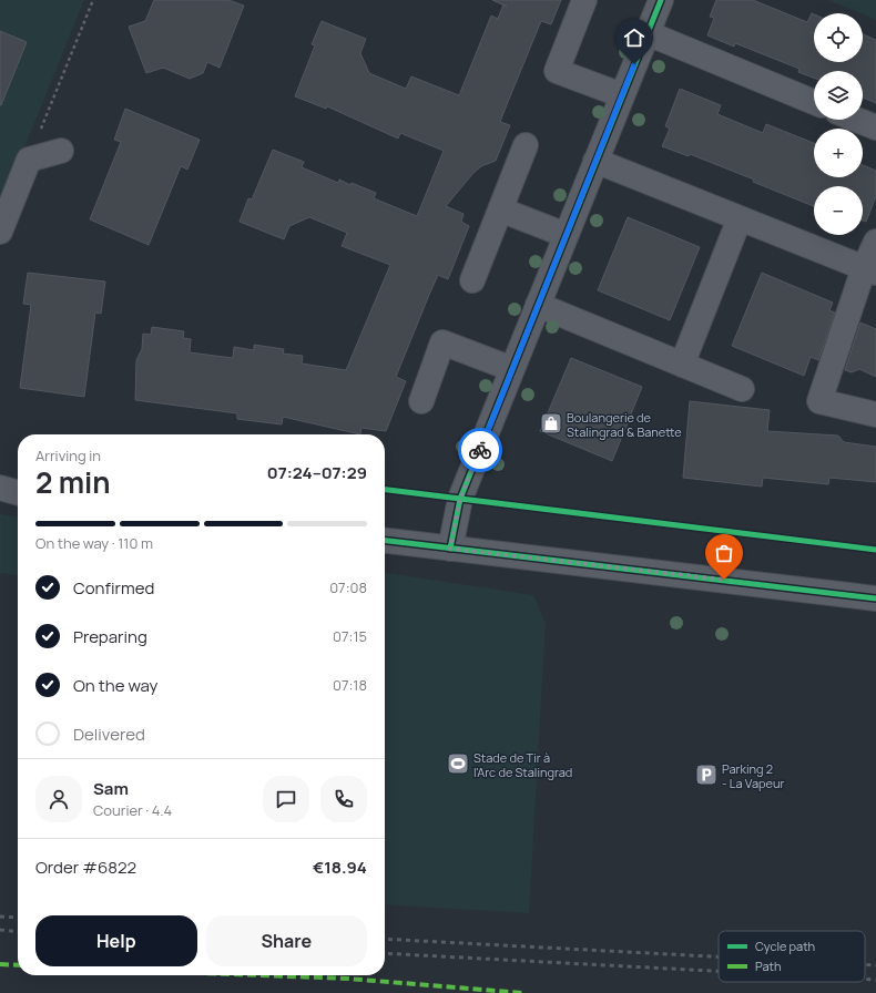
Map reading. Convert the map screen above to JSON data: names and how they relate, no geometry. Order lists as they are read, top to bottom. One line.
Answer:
{"places":{"shop":["Boulangerie de Stalingrad & Banette"],"sports":["Stade de Tir à l'Arc de Stalingrad"],"parking":["Parking 2 - La Vapeur"]},"legend":["Cycle path","Path"],"page":{"map_buttons":["+","−"],"heading":["2 min","Arriving in","07:24–07:29"],"panel":["Sam","Courier · 4.4","Order #6822","€18.94"],"bar":"On the way · 110 m","list":[["Confirmed","07:08"],["Preparing","07:15"],["On the way","07:18"],"Delivered"],"buttons":["Help","Share"]}}
